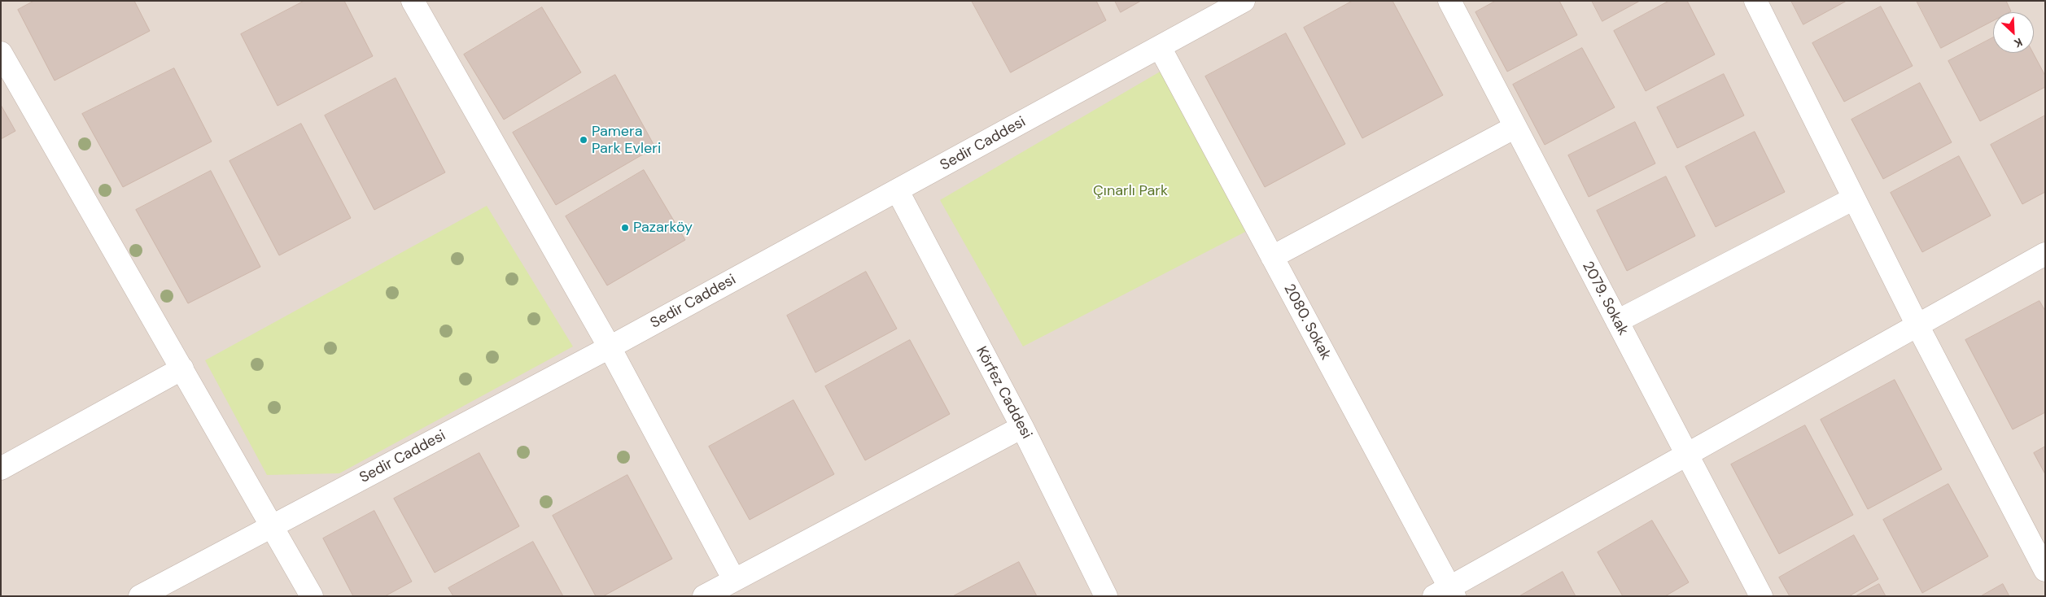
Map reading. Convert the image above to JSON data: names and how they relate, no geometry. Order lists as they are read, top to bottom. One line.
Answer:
{"streets":{"street":["Sedir Caddesi","2079. Sokak","2080. Sokak","Körfez Caddesi"]},"crossings":[["Sedir Caddesi","2080. Sokak"],["Sedir Caddesi","Körfez Caddesi"]],"parks":["Çınarlı Park"],"places":["Pamera Park Evleri","Pazarköy"],"north":"bottom right"}
